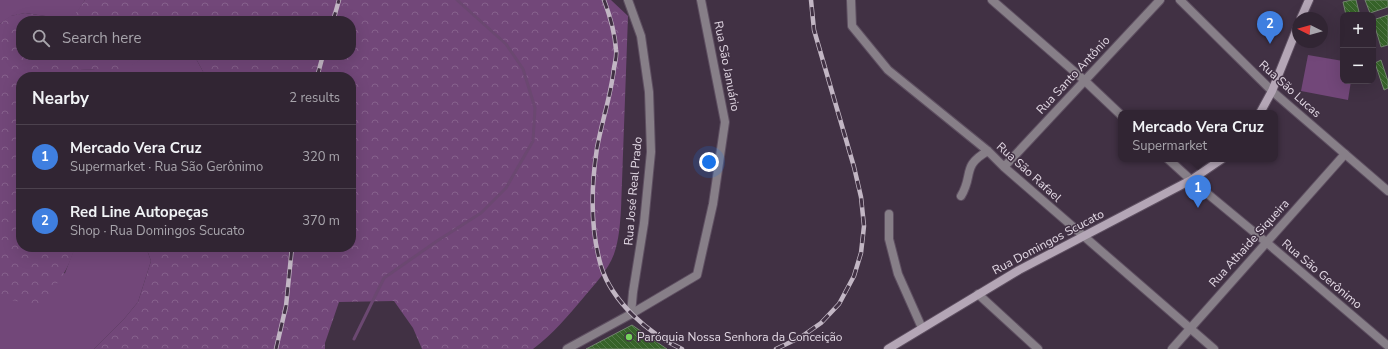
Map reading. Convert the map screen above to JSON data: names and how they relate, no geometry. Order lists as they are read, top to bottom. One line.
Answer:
{"streets":{"main road":["Rua Domingos Scucato"],"street":["Rua São Januário","Rua Santo Antônio","Rua São Lucas","Rua São Rafael","Rua José Real Prado","Rua Athaide Siqueira","Rua São Gerônimo"]},"crossings":[["Rua São Januário","Rua José Real Prado"],["Rua Santo Antônio","Rua São Rafael"],["Rua São Lucas","Rua Athaide Siqueira"],["Rua São Rafael","Rua Domingos Scucato"],["Rua São Rafael","Rua Athaide Siqueira"],["Rua Domingos Scucato","Rua São Gerônimo"],["Rua Athaide Siqueira","Rua São Gerônimo"]],"places":["Paróquia Nossa Senhora da Conceição"],"north":"left","page":{"pins":["2","1"],"map_buttons":["+","−"],"search":"Search here","heading":["Nearby","2 results"],"popup":["Mercado Vera Cruz","Supermarket"],"list":[{"mark":"1","name":"Mercado Vera Cruz","note":"Supermarket · Rua São Gerônimo","value":"320 m"},{"mark":"2","name":"Red Line Autopeças","note":"Shop · Rua Domingos Scucato","value":"370 m"}]}}
